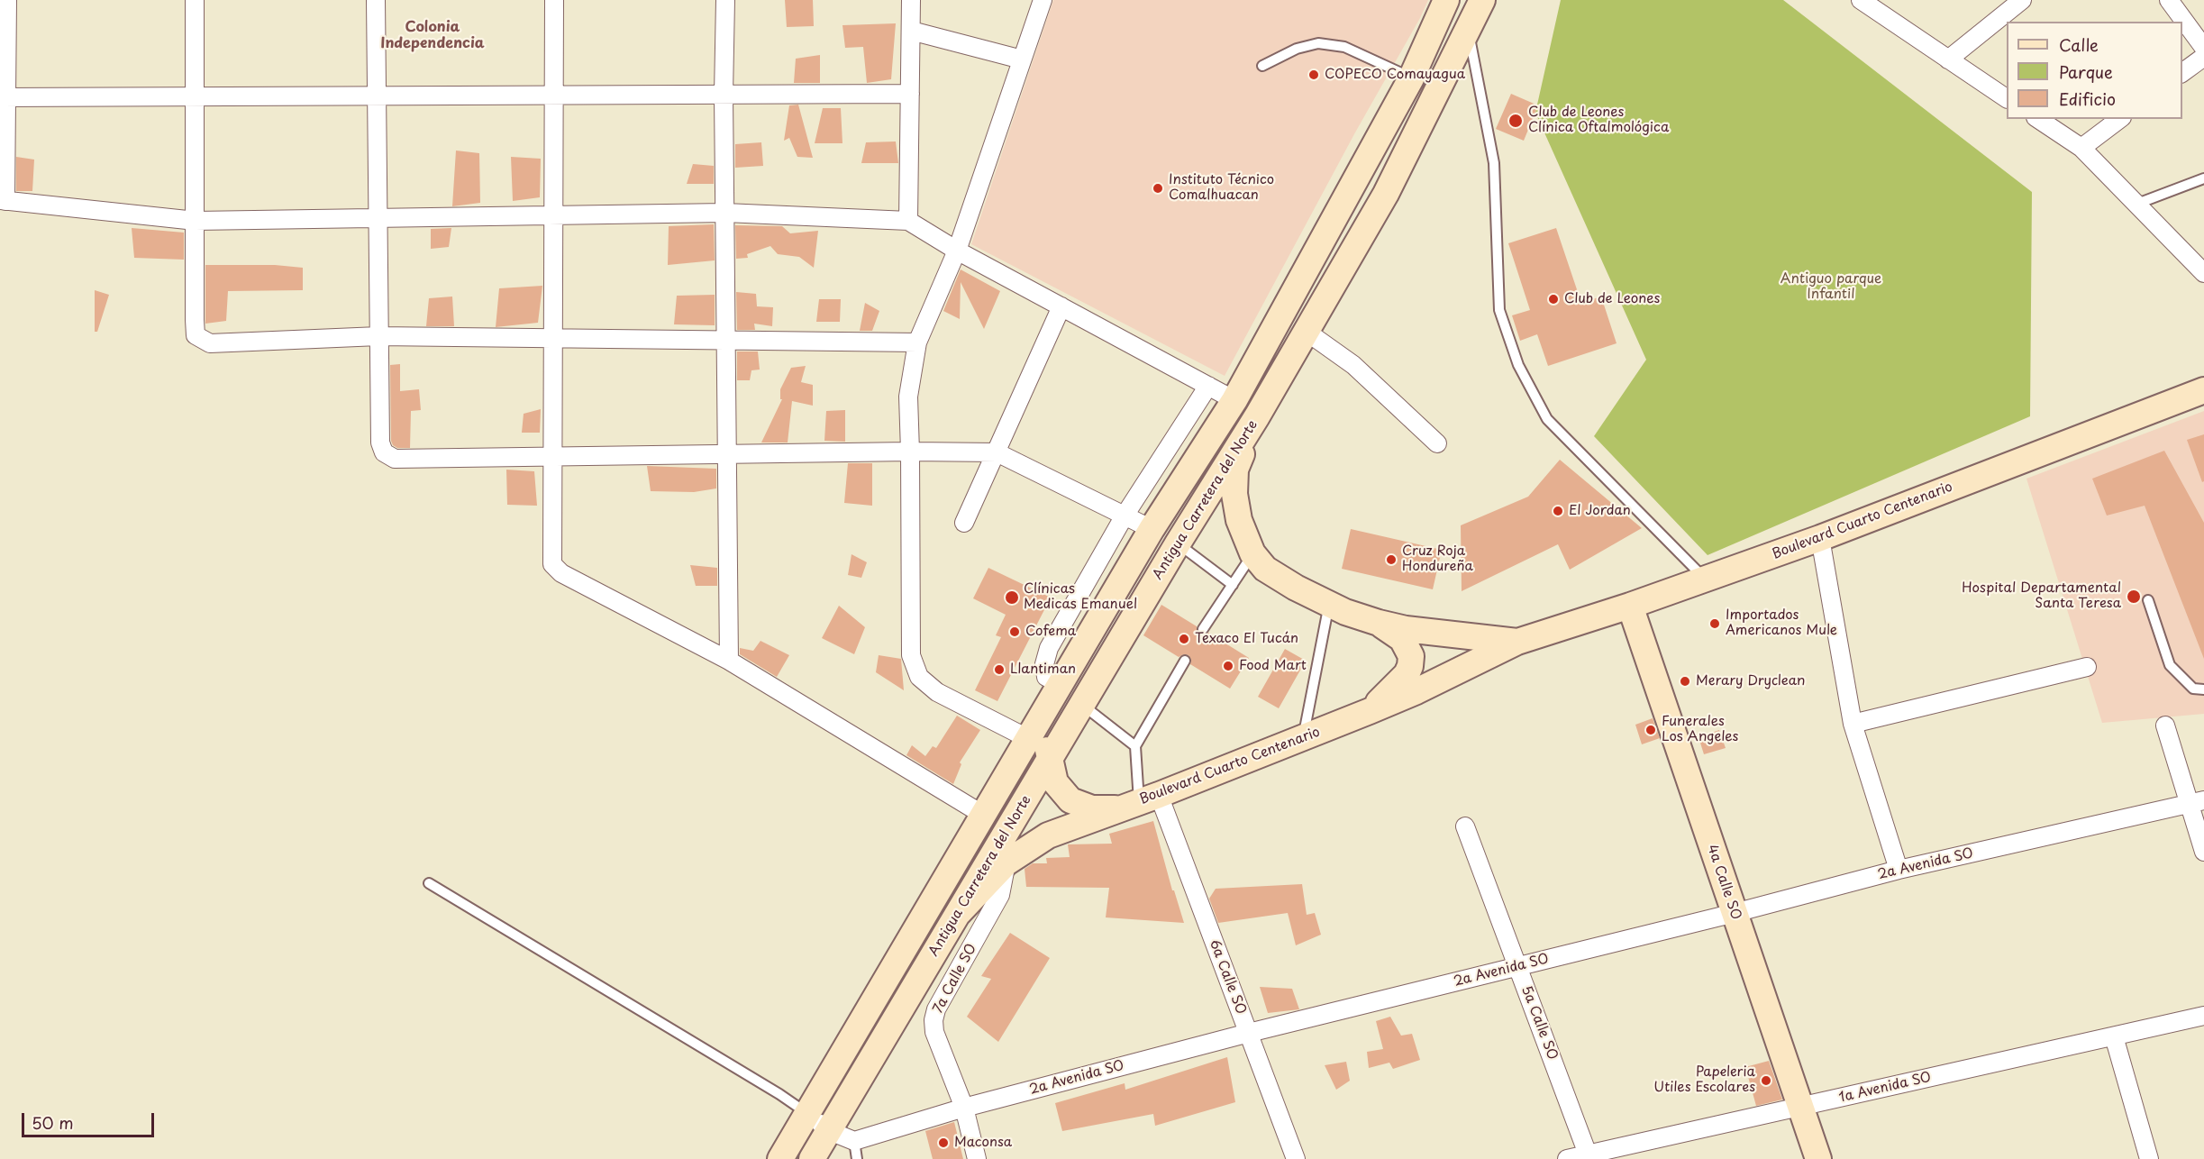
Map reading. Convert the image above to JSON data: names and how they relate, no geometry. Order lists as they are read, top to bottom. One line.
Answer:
{"streets":{"main road":["Antigua Carretera del Norte","Boulevard Cuarto Centenario","4a Calle SO"],"street":["2a Avenida SO","6a Calle SO","7a Calle SO","5a Calle SO","1a Avenida SO"]},"crossings":[["Antigua Carretera del Norte","Boulevard Cuarto Centenario"],["Boulevard Cuarto Centenario","4a Calle SO"],["Boulevard Cuarto Centenario","6a Calle SO"],["Boulevard Cuarto Centenario","7a Calle SO"],["2a Avenida SO","4a Calle SO"],["2a Avenida SO","6a Calle SO"],["2a Avenida SO","7a Calle SO"],["2a Avenida SO","5a Calle SO"],["4a Calle SO","1a Avenida SO"],["5a Calle SO","1a Avenida SO"]],"districts":["Colonia Independencia"],"parks":["Antiguo parque Infantil"],"places":["COPECO Comayagua","Club de Leones Clínica Oftalmológica","Instituto Técnico Comalhuacan","Club de Leones","El Jordan","Cruz Roja Hondureña","Hospital Departamental Santa Teresa","Clínicas Medicas Emanuel","Importados Americanos Mule","Cofema","Texaco El Tucán","Food Mart","Llantiman","Merary Dryclean","Funerales Los Angeles","Papeleria Utiles Escolares","Maconsa"],"legend":["Calle","Parque","Edificio"],"scale_bar":"50 m"}
